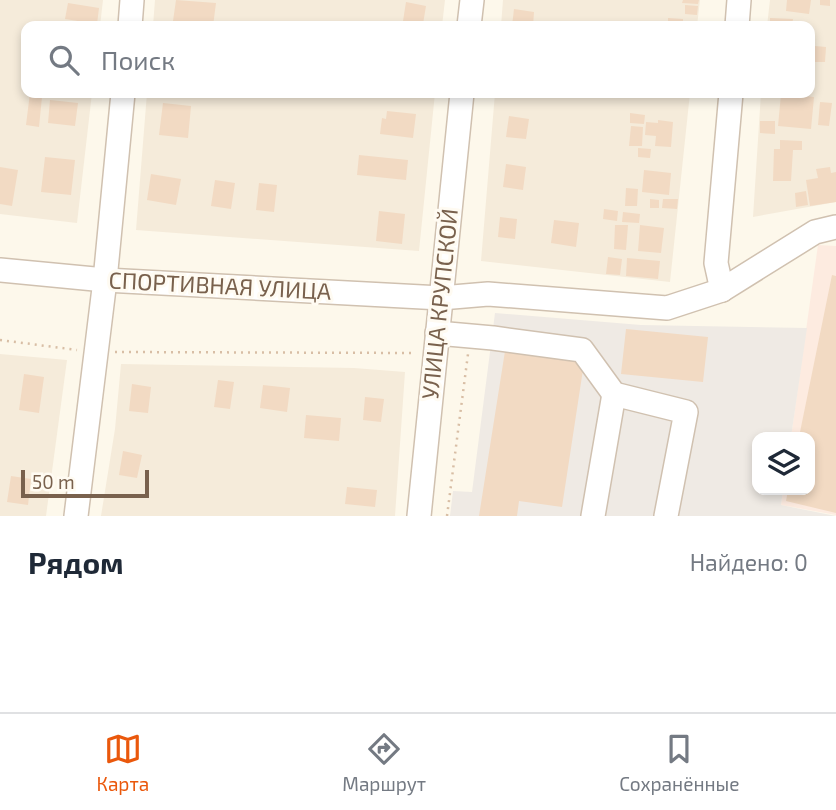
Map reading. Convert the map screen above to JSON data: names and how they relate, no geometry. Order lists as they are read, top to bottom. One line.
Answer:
{"streets":{"street":["СПОРТИВНАЯ УЛИЦА","УЛИЦА КРУПСКОЙ"]},"crossings":[["СПОРТИВНАЯ УЛИЦА","УЛИЦА КРУПСКОЙ"]],"scale_bar":"50 m","page":{"search":"Поиск","scale":"50 m","heading":["Рядом","Найдено: 0"],"nav":["Карта","Маршрут","Сохранённые"]}}
